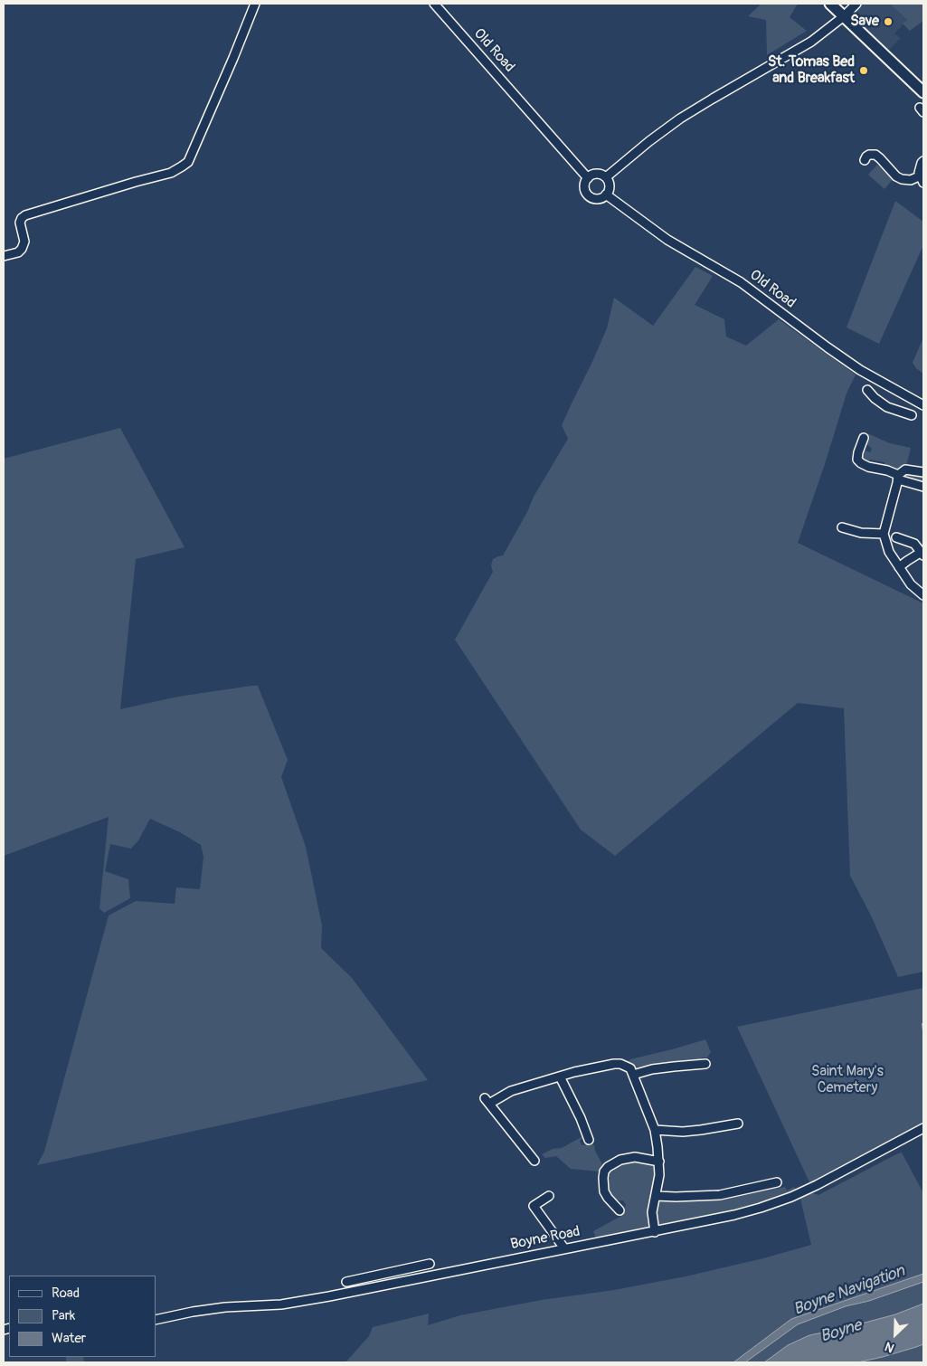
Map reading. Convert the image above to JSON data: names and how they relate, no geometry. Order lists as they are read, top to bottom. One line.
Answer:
{"streets":{"street":["Old Road","Boyne Road"]},"water":["Boyne Navigation","Boyne"],"parks":["Saint Mary's Cemetery"],"places":["Save","St. Tomas Bed and Breakfast"],"legend":["Road","Park","Water"],"north":"bottom left"}
